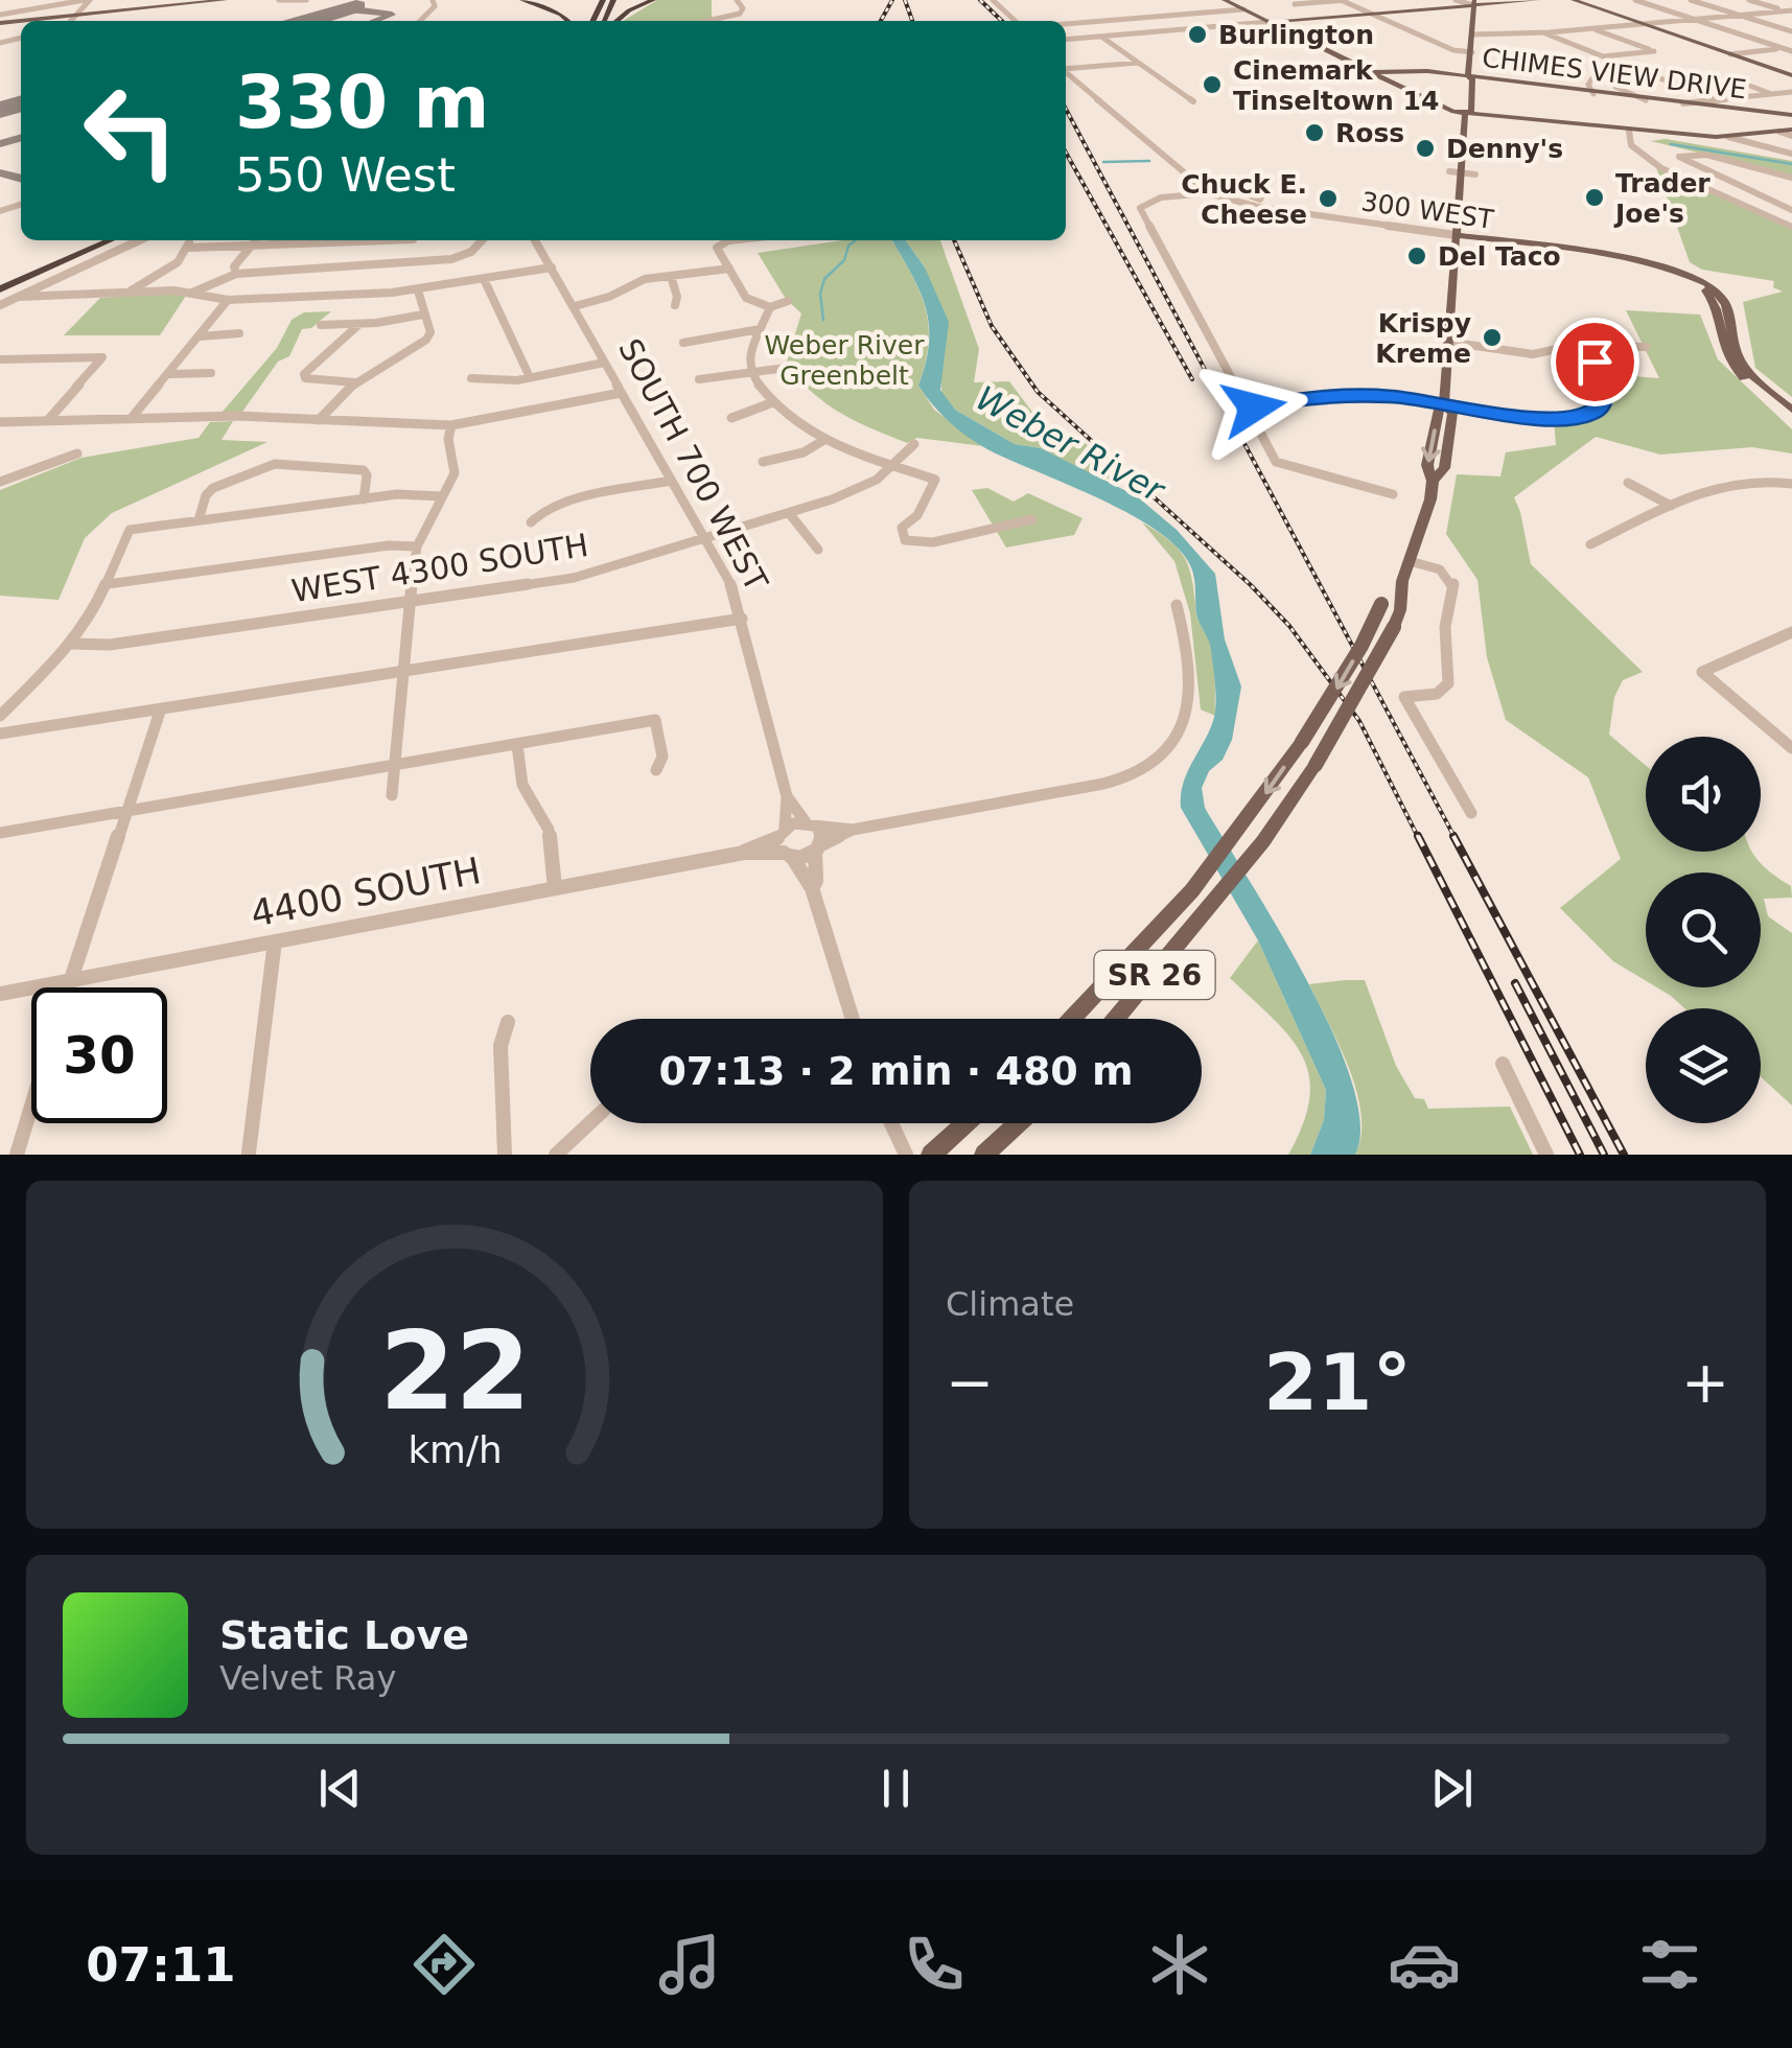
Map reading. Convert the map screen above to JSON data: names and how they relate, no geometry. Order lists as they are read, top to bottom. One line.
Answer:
{"streets":{"main road":["CHIMES VIEW DRIVE","300 WEST","SR 26"],"street":["SOUTH 700 WEST","WEST 4300 SOUTH","4400 SOUTH"]},"crossings":[["CHIMES VIEW DRIVE","SR 26"],["300 WEST","SR 26"],["SOUTH 700 WEST","WEST 4300 SOUTH"]],"water":["Weber River"],"parks":["Weber River Greenbelt"],"places":["Burlington","Cinemark Tinseltown 14","Ross","Denny's","Trader Joe's","Chuck E. Cheese","Del Taco","Krispy Kreme"],"page":{"turn":["330 m","550 West"],"limit":"30","trip":"07:13 · 2 min · 480 m","tile":"Climate","heat":["−","21°","+"],"song":["Static Love","Velvet Ray"],"tabs":"07:11","gauge":["22","km/h"]}}
